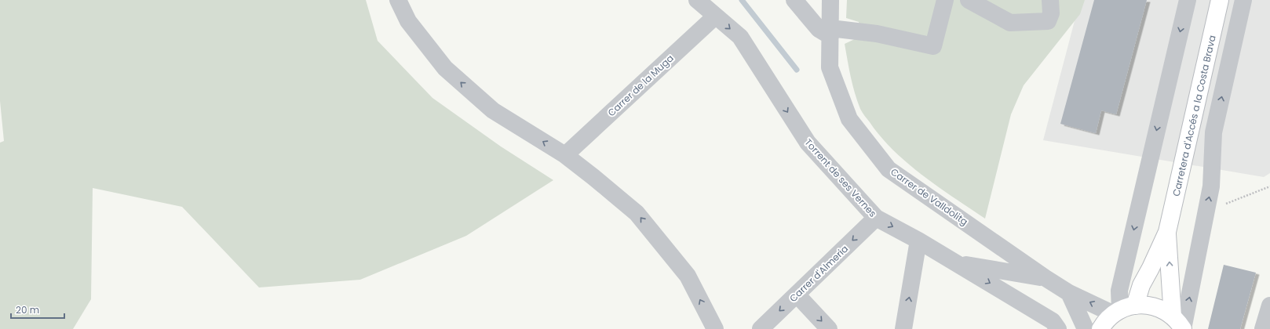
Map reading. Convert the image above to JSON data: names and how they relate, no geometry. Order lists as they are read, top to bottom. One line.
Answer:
{"streets":{"main road":["Carretera d'Accés a la Costa Brava"],"street":["Carrer de la Muga","Torrent de ses Vernes","Carrer de Valldolitg","Carrer d'Almeria"]},"crossings":[["Carrer de la Muga","Torrent de ses Vernes"],["Carretera d'Accés a la Costa Brava","Carrer de Valldolitg"],["Torrent de ses Vernes","Carrer de Valldolitg"],["Torrent de ses Vernes","Carrer d'Almeria"]],"one_way":["Torrent de ses Vernes","Carrer d'Almeria"],"scale_bar":"20 m"}
